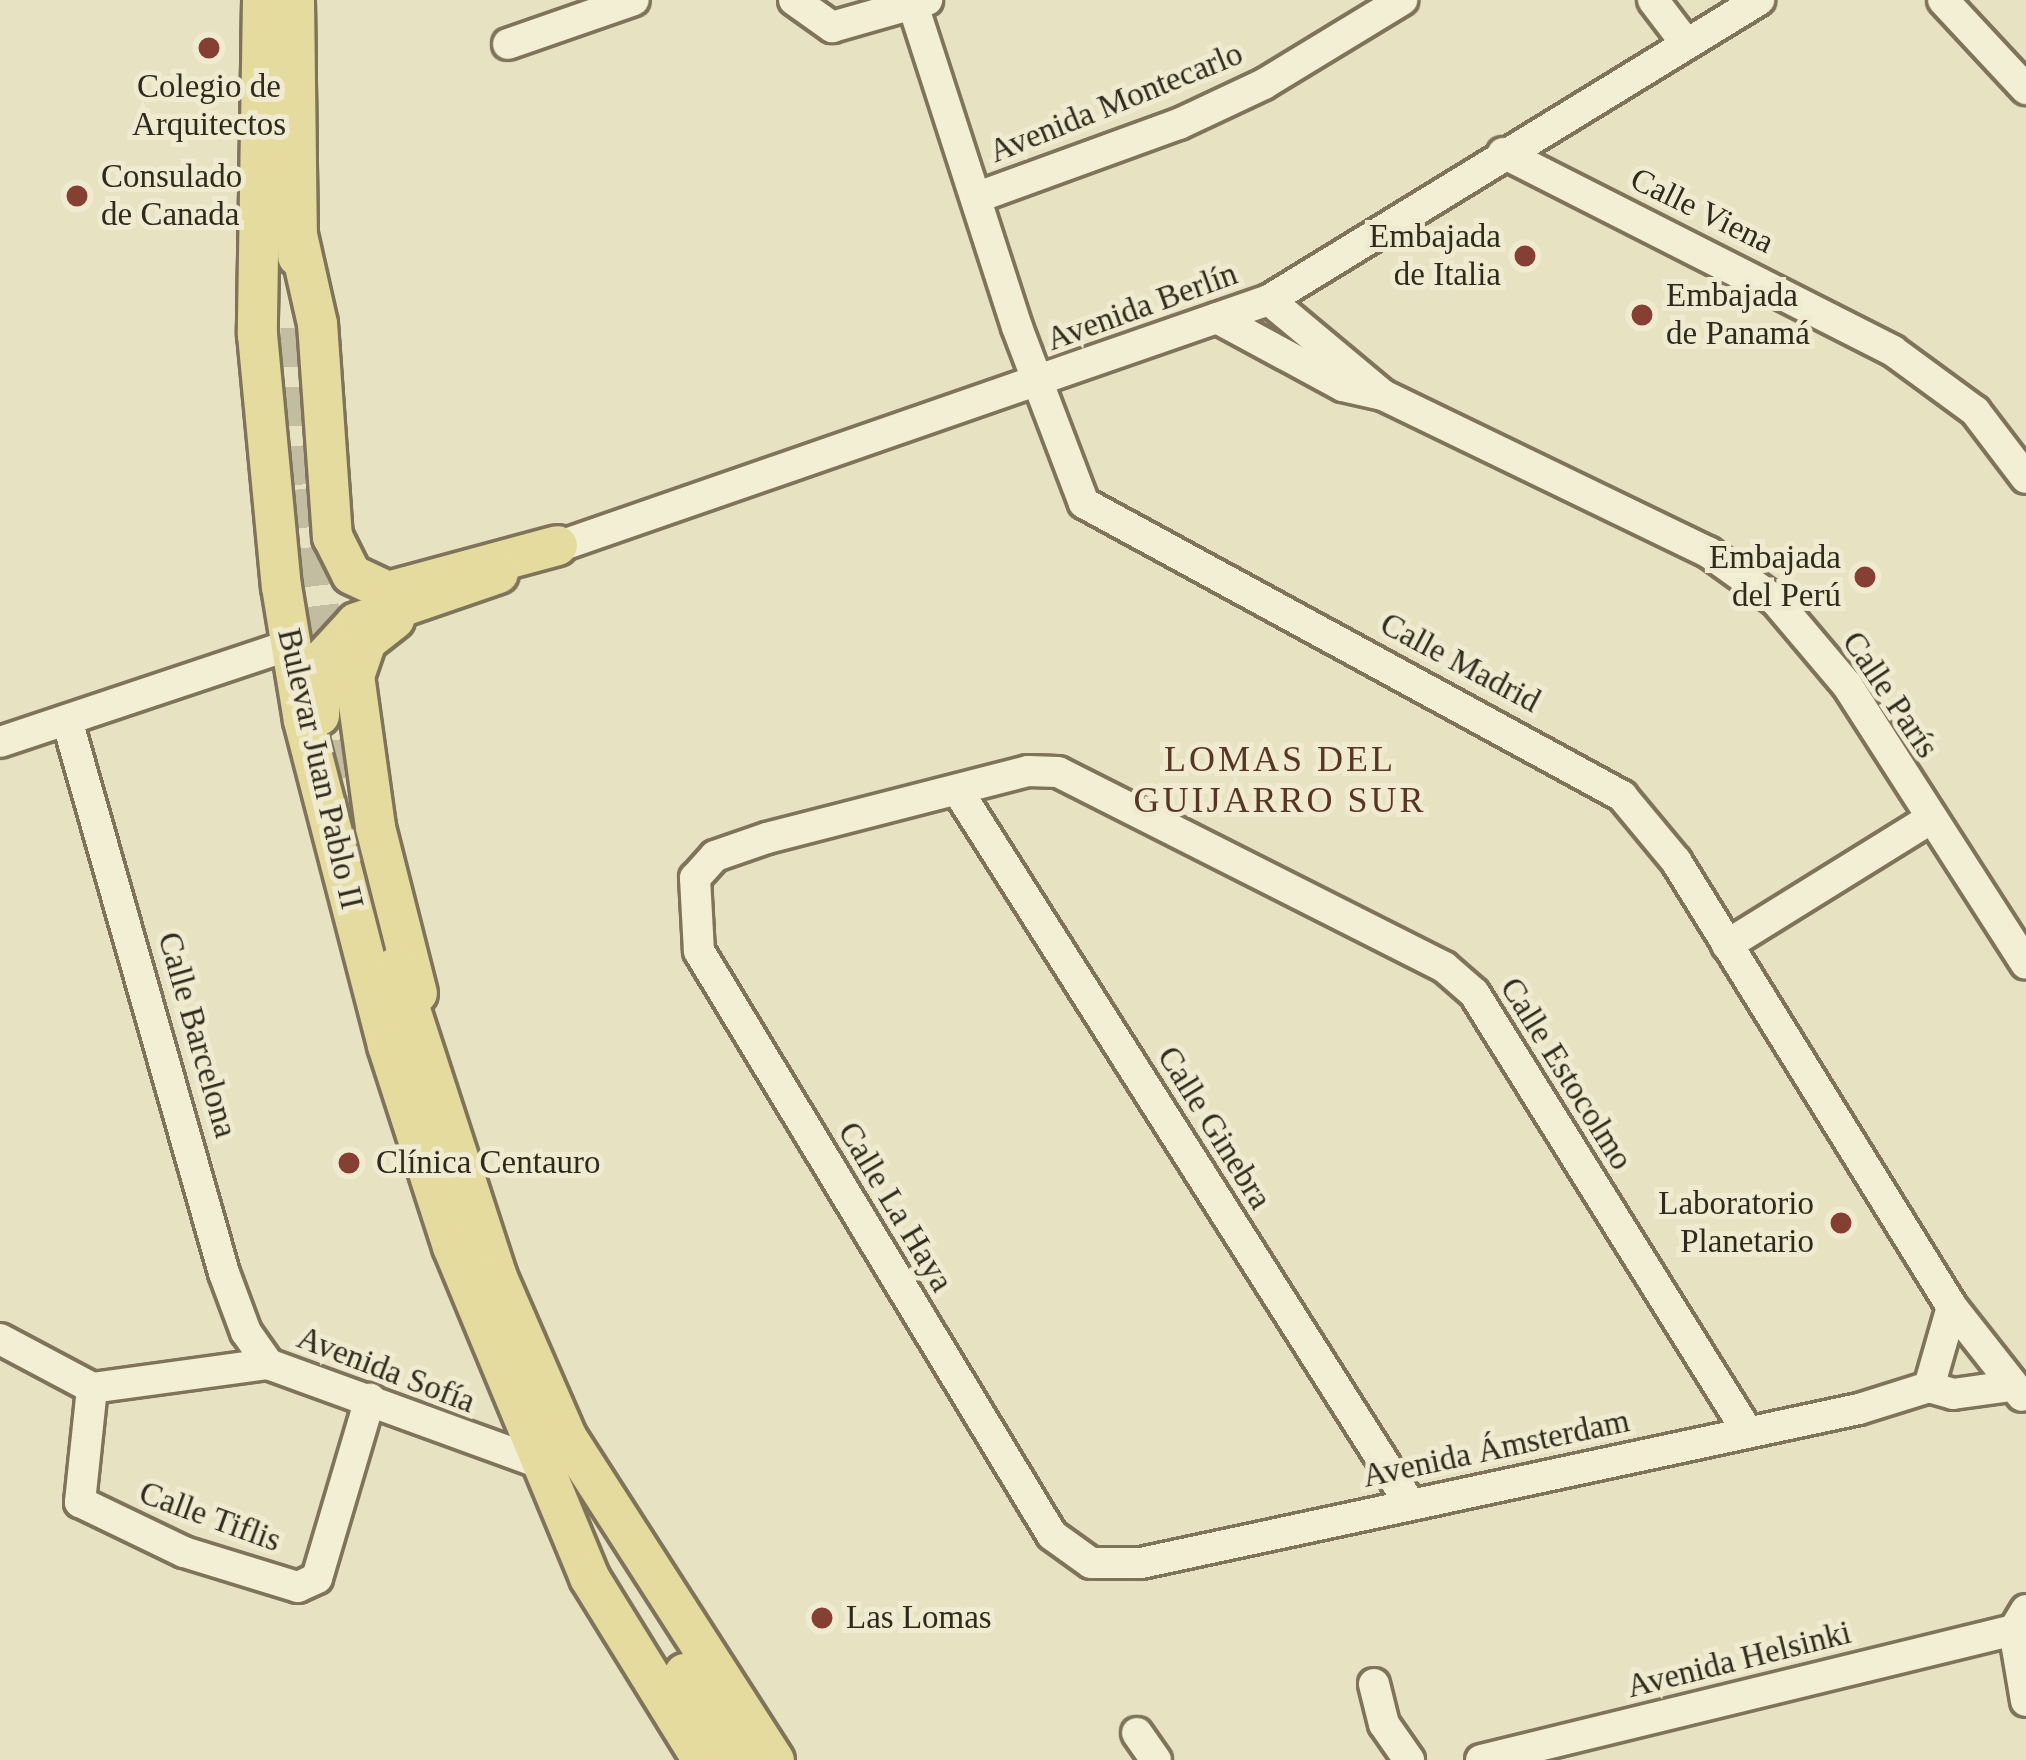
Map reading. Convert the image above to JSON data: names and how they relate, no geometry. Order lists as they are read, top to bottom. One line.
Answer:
{"streets":{"main road":["Bulevar Juan Pablo II"],"street":["Avenida Montecarlo","Calle Viena","Avenida Berlín","Calle Madrid","Calle París","Calle Barcelona","Calle Estocolmo","Calle Ginebra","Calle La Haya","Avenida Sofía","Avenida Ámsterdam","Calle Tiflis","Avenida Helsinki"]},"crossings":[["Avenida Montecarlo","Calle Madrid"],["Calle Viena","Avenida Berlín"],["Avenida Berlín","Calle Madrid"],["Avenida Berlín","Calle París"],["Calle Madrid","Avenida Ámsterdam"],["Bulevar Juan Pablo II","Avenida Sofía"],["Calle Barcelona","Avenida Sofía"],["Calle Estocolmo","Calle Ginebra"],["Calle Estocolmo","Calle La Haya"],["Calle Estocolmo","Avenida Ámsterdam"],["Calle Ginebra","Avenida Ámsterdam"],["Calle La Haya","Avenida Ámsterdam"],["Avenida Sofía","Calle Tiflis"]],"districts":["LOMAS DEL GUIJARRO SUR"],"places":["Colegio de Arquitectos","Consulado de Canada","Embajada de Italia","Embajada de Panamá","Embajada del Perú","Clínica Centauro","Laboratorio Planetario","Las Lomas"]}
